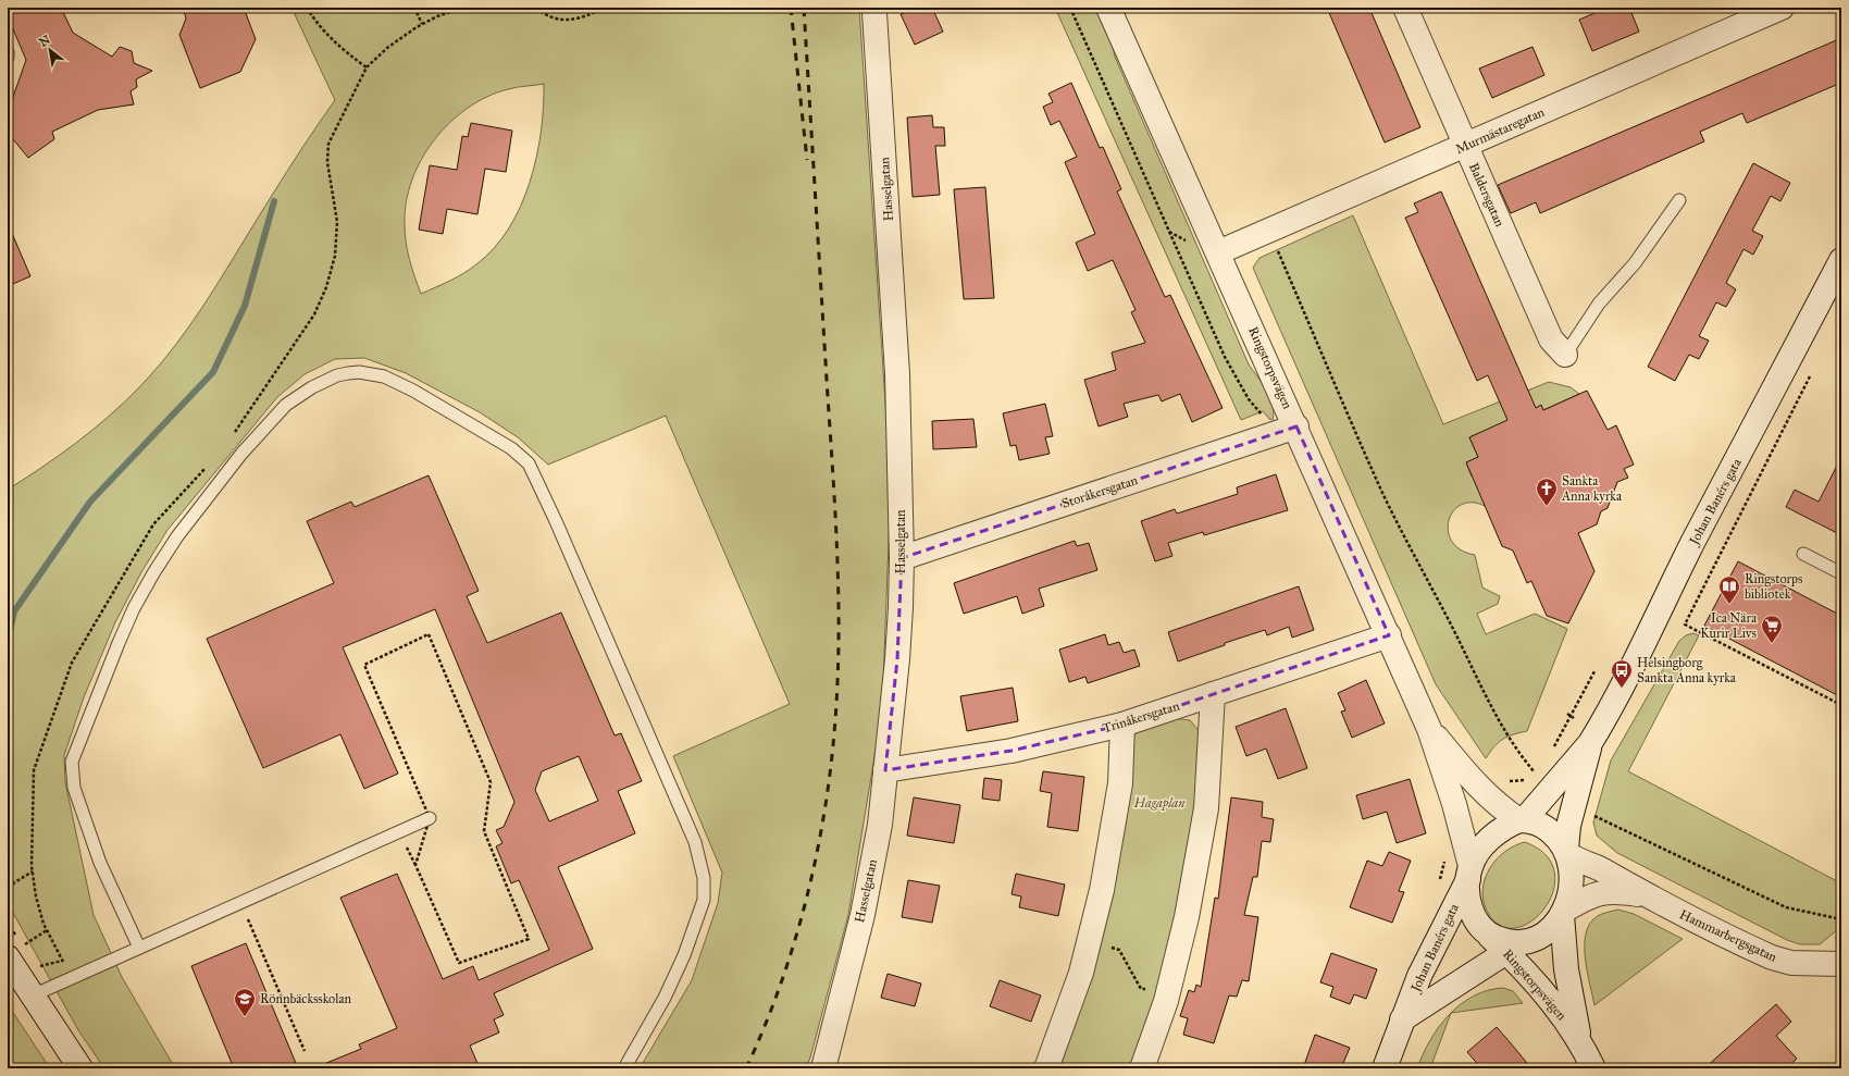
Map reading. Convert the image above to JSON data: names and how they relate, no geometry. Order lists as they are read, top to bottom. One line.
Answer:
{"streets":{"street":["Murmästaregatan","Hasselgatan","Baldersgatan","Ringstorpsvägen","Storåkersgatan","Johan Banérs gata","Trinåkersgatan","Hammarbergsgatan"]},"crossings":[["Murmästaregatan","Baldersgatan"],["Murmästaregatan","Ringstorpsvägen"],["Hasselgatan","Storåkersgatan"],["Hasselgatan","Trinåkersgatan"],["Ringstorpsvägen","Storåkersgatan"],["Ringstorpsvägen","Johan Banérs gata"],["Ringstorpsvägen","Trinåkersgatan"],["Ringstorpsvägen","Hammarbergsgatan"],["Johan Banérs gata","Hammarbergsgatan"]],"parks":["Hagaplan"],"places":{"church":["Sankta Anna kyrka"],"library":["Ringstorps bibliotek"],"supermarket":["Ica Nära Kurir Livs"],"bus stop":["Helsingborg Sankta Anna kyrka"],"school or university":["Rönnbäcksskolan"]},"north":"top left"}
